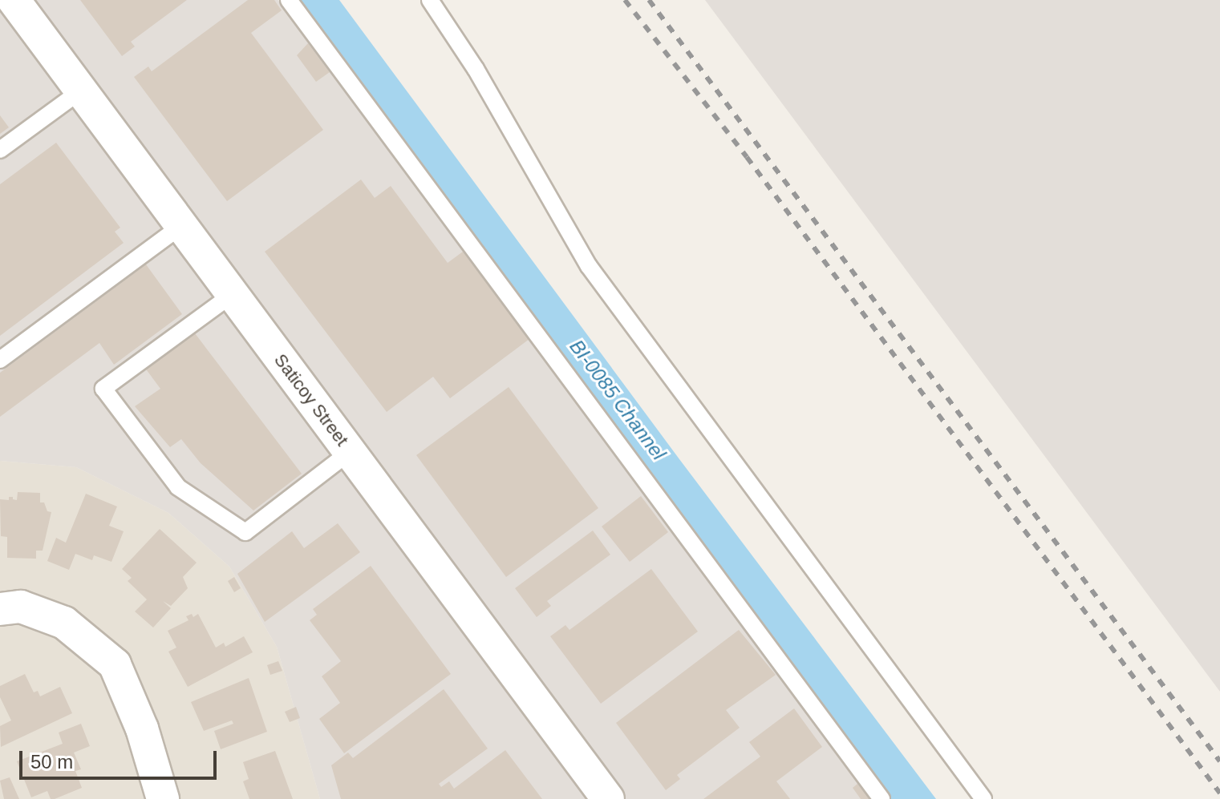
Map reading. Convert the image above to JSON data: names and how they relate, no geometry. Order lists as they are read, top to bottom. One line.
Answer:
{"streets":{"street":["Saticoy Street"]},"water":["BI-0085 Channel"],"scale_bar":"50 m"}
